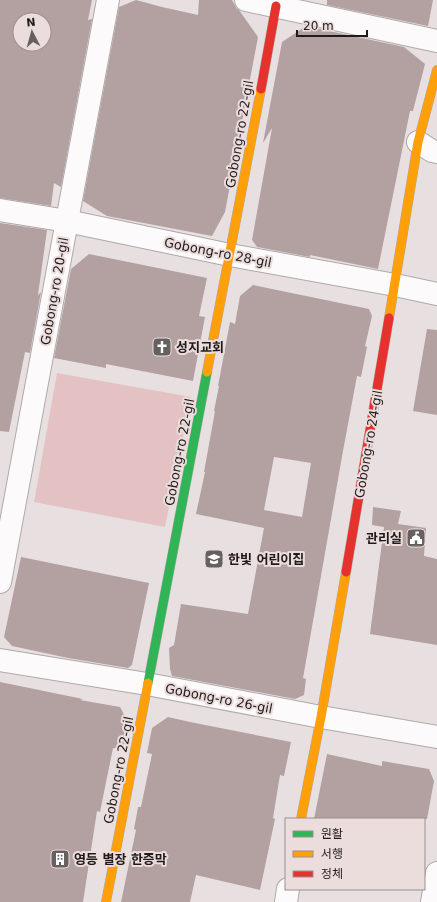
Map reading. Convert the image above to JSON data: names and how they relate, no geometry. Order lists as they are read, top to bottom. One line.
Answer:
{"streets":{"street":["Gobong-ro 22-gil","Gobong-ro 28-gil","Gobong-ro 20-gil","Gobong-ro 24-gil","Gobong-ro 26-gil"]},"crossings":[["Gobong-ro 22-gil","Gobong-ro 28-gil"],["Gobong-ro 22-gil","Gobong-ro 26-gil"],["Gobong-ro 28-gil","Gobong-ro 20-gil"],["Gobong-ro 28-gil","Gobong-ro 24-gil"],["Gobong-ro 24-gil","Gobong-ro 26-gil"]],"places":{"church":["성지교회"],"public building":["관리실"],"school or university":["한빛 어린이집"],"building":["영등 별장 한증막"]},"legend":["원활","서행","정체"],"scale_bar":"20 m","north":"top"}
